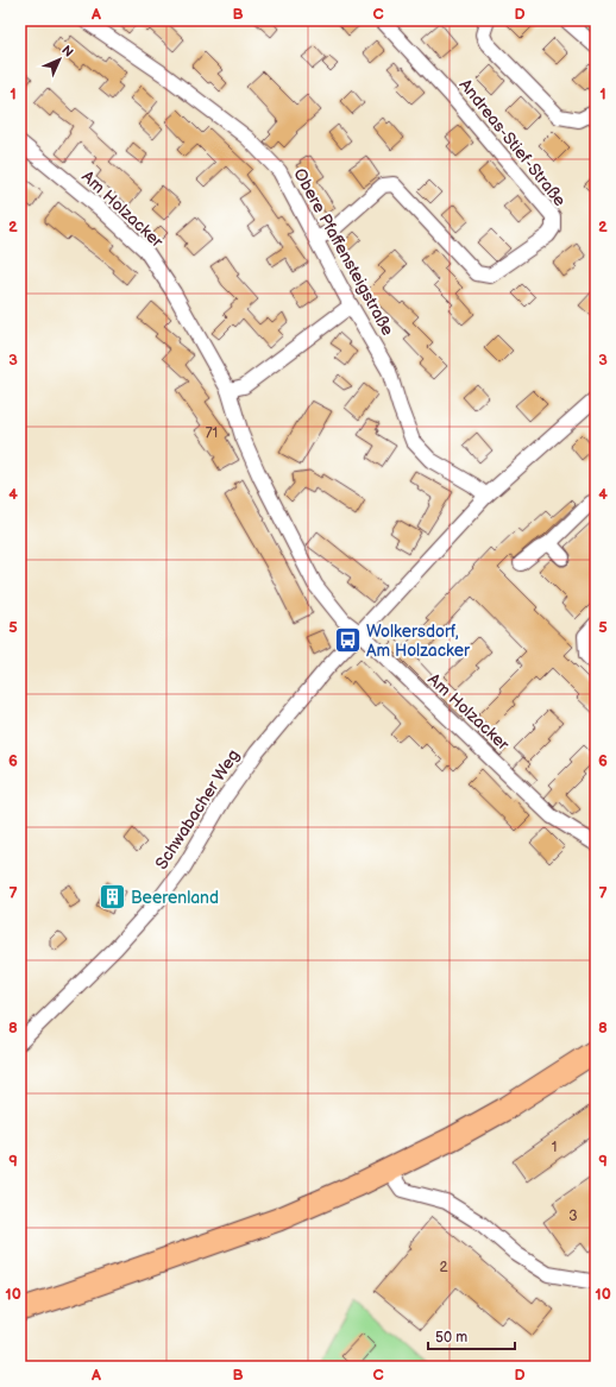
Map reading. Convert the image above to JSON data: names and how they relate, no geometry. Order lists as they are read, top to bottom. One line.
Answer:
{"streets":{"street":["Andreas-Stief-Straße","Am Holzacker","Obere Pfaffensteigstraße","Schwabacher Weg"]},"crossings":[["Andreas-Stief-Straße","Obere Pfaffensteigstraße"],["Am Holzacker","Schwabacher Weg"]],"places":{"bus stop":["Wolkersdorf, Am Holzacker"],"building":["Beerenland"]},"house_numbers":["71","1","3","2"],"scale_bar":"50 m","north":"top right","grid":{"columns":["A","B","C","D"],"rows":["1","2","3","4","5","6","7","8","9","10"]}}
